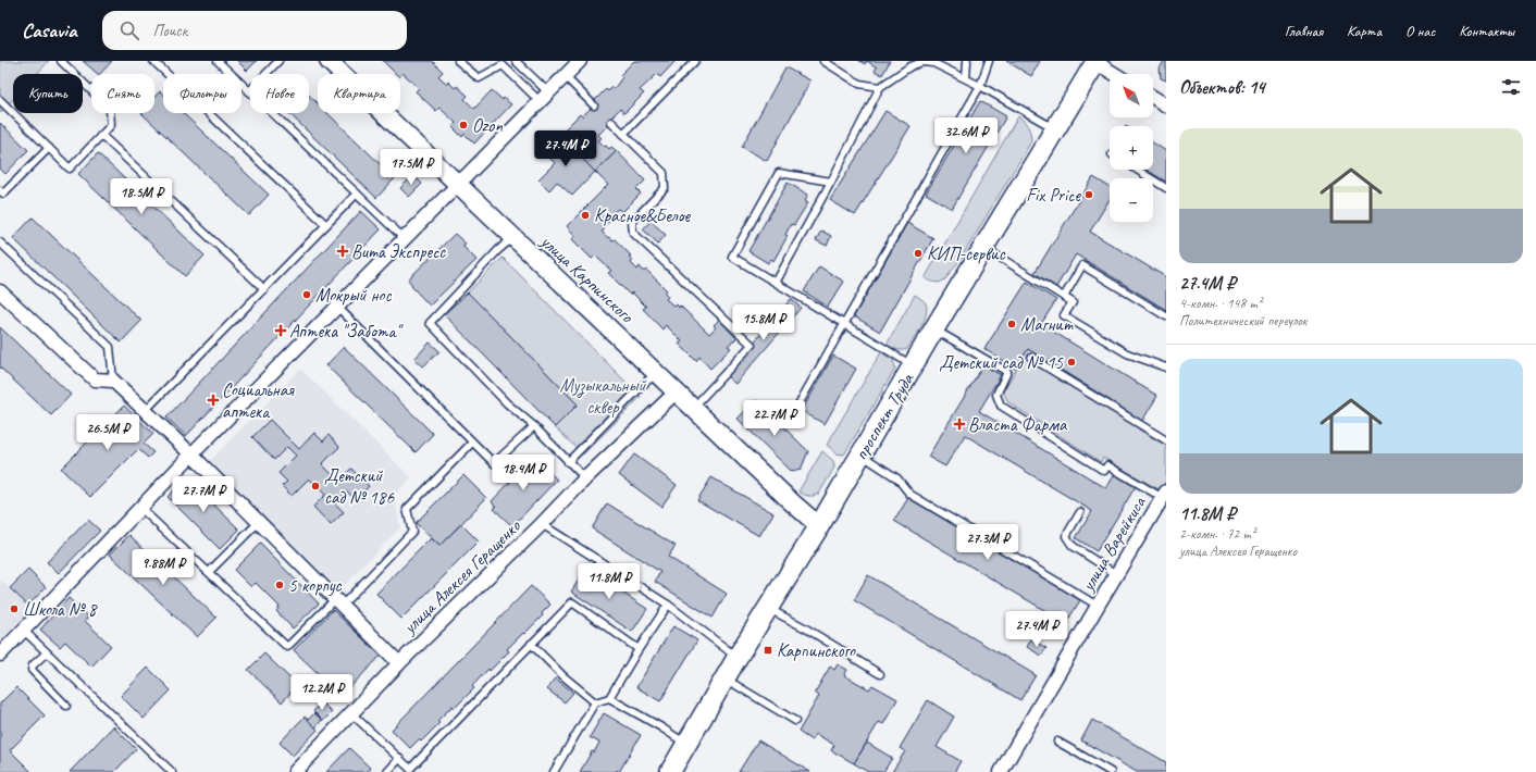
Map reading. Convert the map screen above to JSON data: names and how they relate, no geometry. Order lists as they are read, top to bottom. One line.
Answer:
{"streets":{"main road":["проспект Труда"],"street":["улица Карпинского","улица Варейкиса","улица Алексея Геращенко"]},"crossings":[["улица Карпинского","проспект Труда"],["улица Карпинского","улица Алексея Геращенко"]],"parks":["Музыкальный сквер"],"places":{"other":["Ozon","Fix Price","Красное&Белое","КИП-сервис","Мокрый нос","Магнит","Детский сад № 15","Детский сад № 186","5 корпус","Школа № 8"],"health":["Вита Экспресс","Аптека \"Забота\"","Социальная аптека","Власта Фарма"],"transit":["Карпинского"]},"north":"top left","page":{"header":"Casavia","search":"Поиск","nav":["Главная","Карта","О нас","Контакты"],"heading":"Объектов: 14","map_buttons":["+","−"],"chip":["Купить","Снять","Фильтры","Новое","Квартира"],"list":[{"name":"27.4M ₽","note":"4-комн. · 148 m² · Политехнический переулок"},{"name":"11.8M ₽","note":"2-комн. · 72 m² · улица Алексея Геращенко"}],"price":["32.6M ₽","27.4M ₽","17.5M ₽","18.5M ₽","15.8M ₽","22.7M ₽","26.5M ₽","18.4M ₽","27.7M ₽","27.3M ₽","9.88M ₽","11.8M ₽","27.4M ₽","12.2M ₽"]}}
